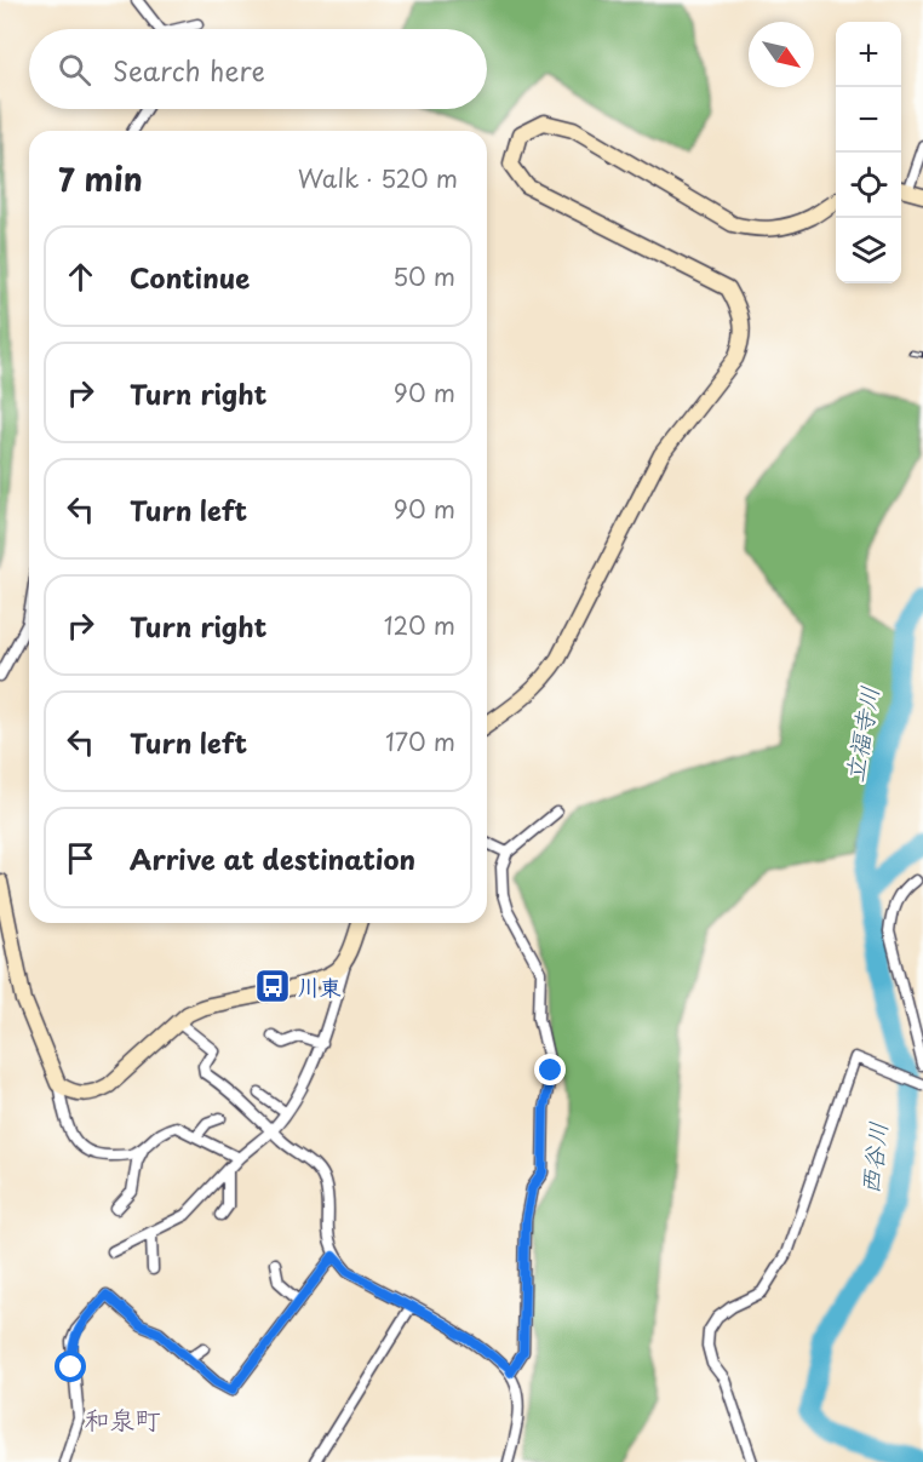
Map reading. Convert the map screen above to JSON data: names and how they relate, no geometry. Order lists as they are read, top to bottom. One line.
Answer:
{"districts":["和泉町"],"water":["立福寺川","西谷川"],"places":{"bus stop":["川東"]},"north":"bottom right","page":{"map_buttons":["+","−"],"search":"Search here","heading":["7 min","Walk · 520 m"],"list":[["Continue","50 m"],["Turn right","90 m"],["Turn left","90 m"],["Turn right","120 m"],["Turn left","170 m"],"Arrive at destination"]}}
